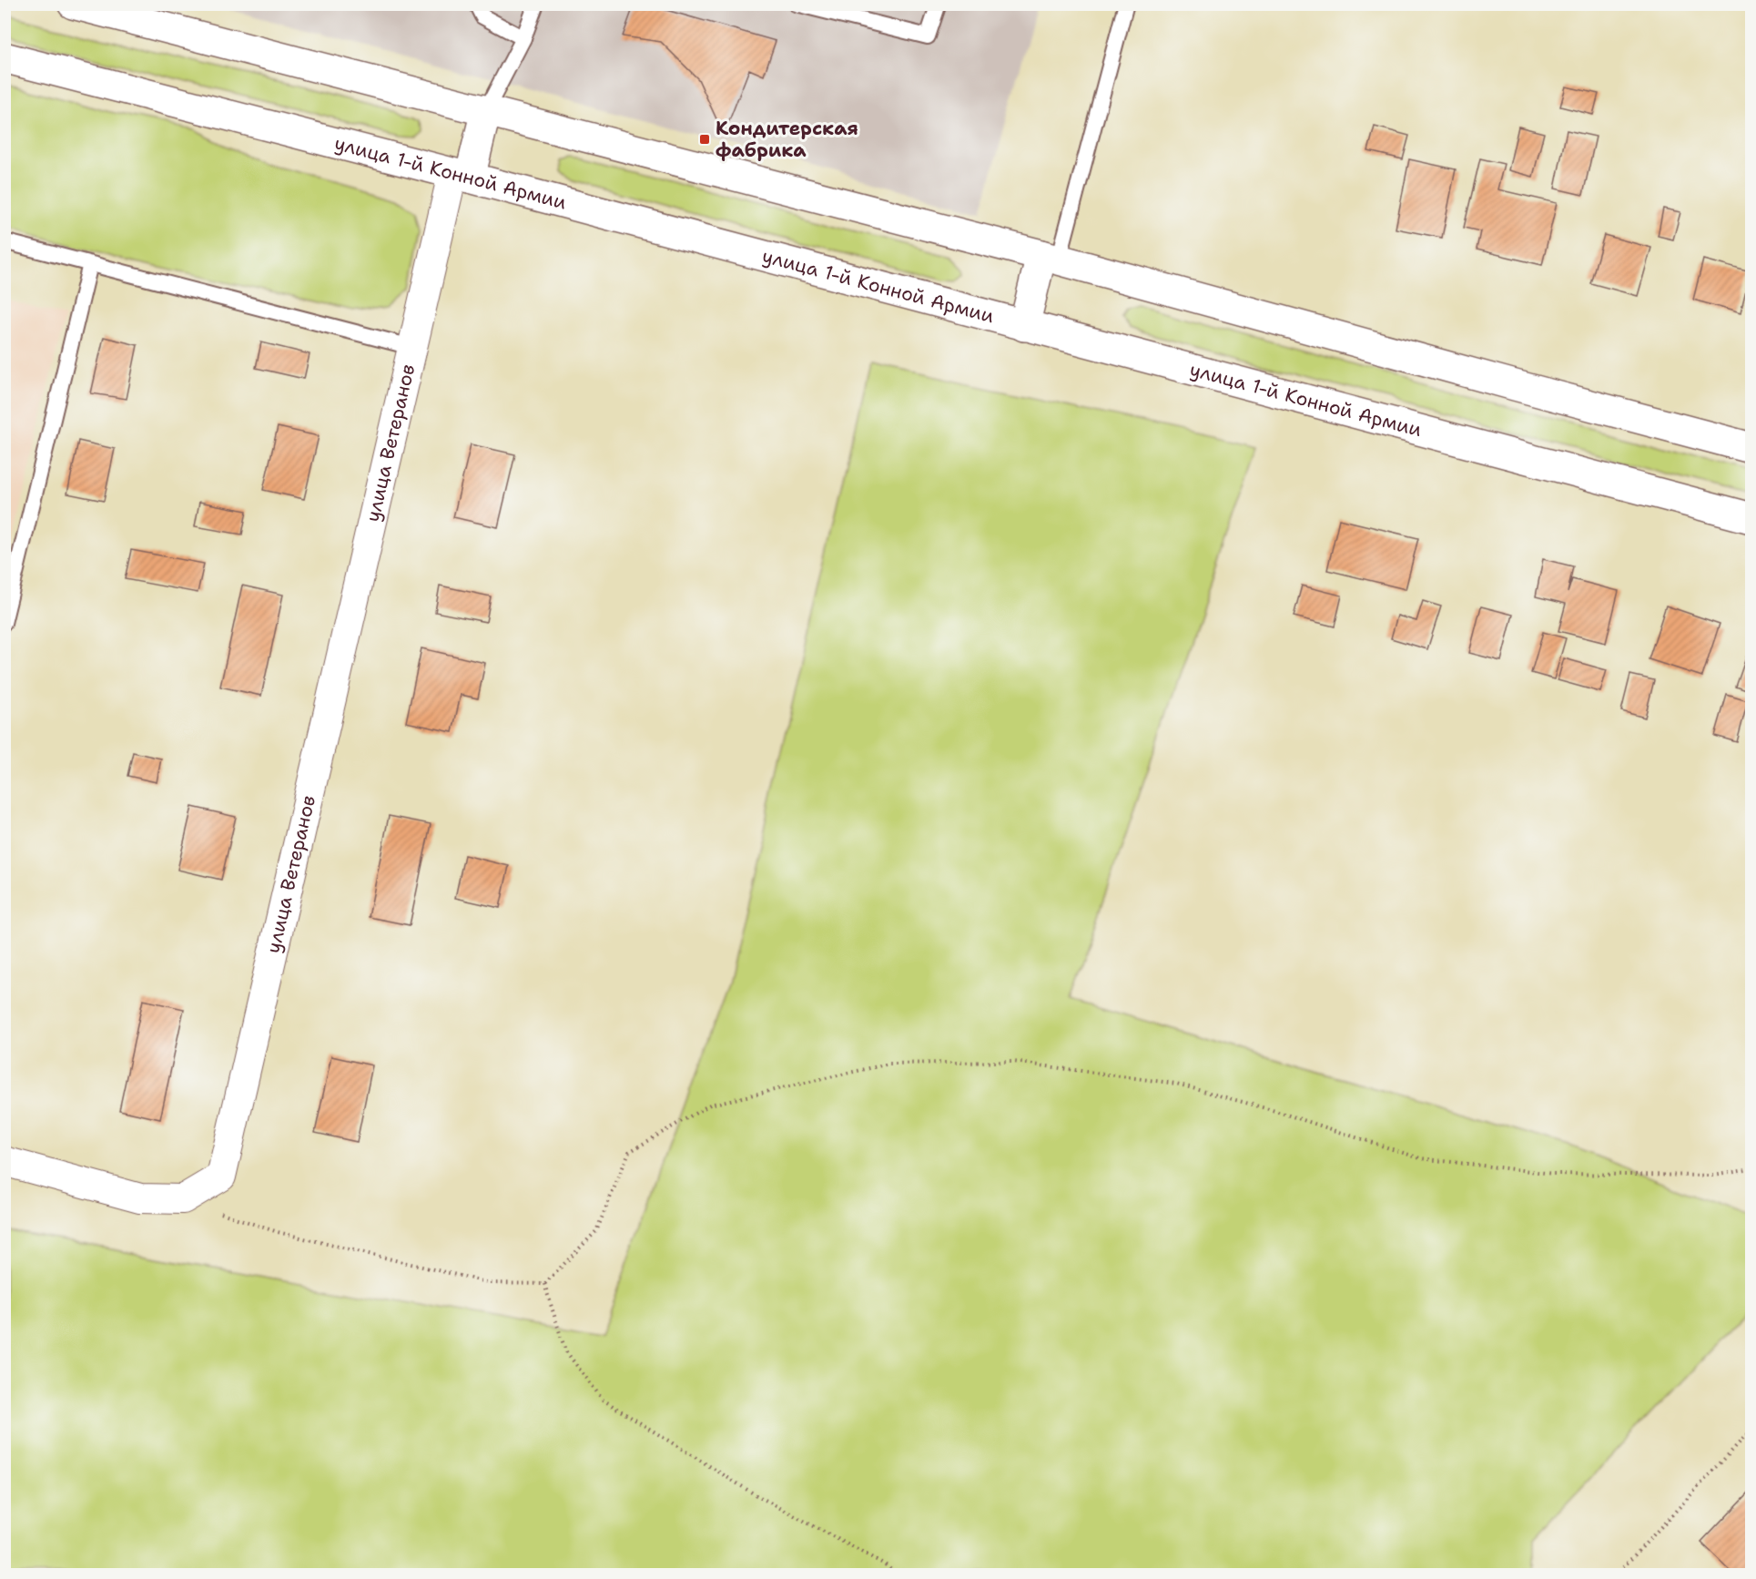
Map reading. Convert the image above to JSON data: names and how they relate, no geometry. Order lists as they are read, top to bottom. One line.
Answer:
{"streets":{"main road":["улица 1-й Конной Армии"],"street":["улица Ветеранов"]},"crossings":[["улица 1-й Конной Армии","улица Ветеранов"]],"places":{"transit":["Кондитерская фабрика"]}}
